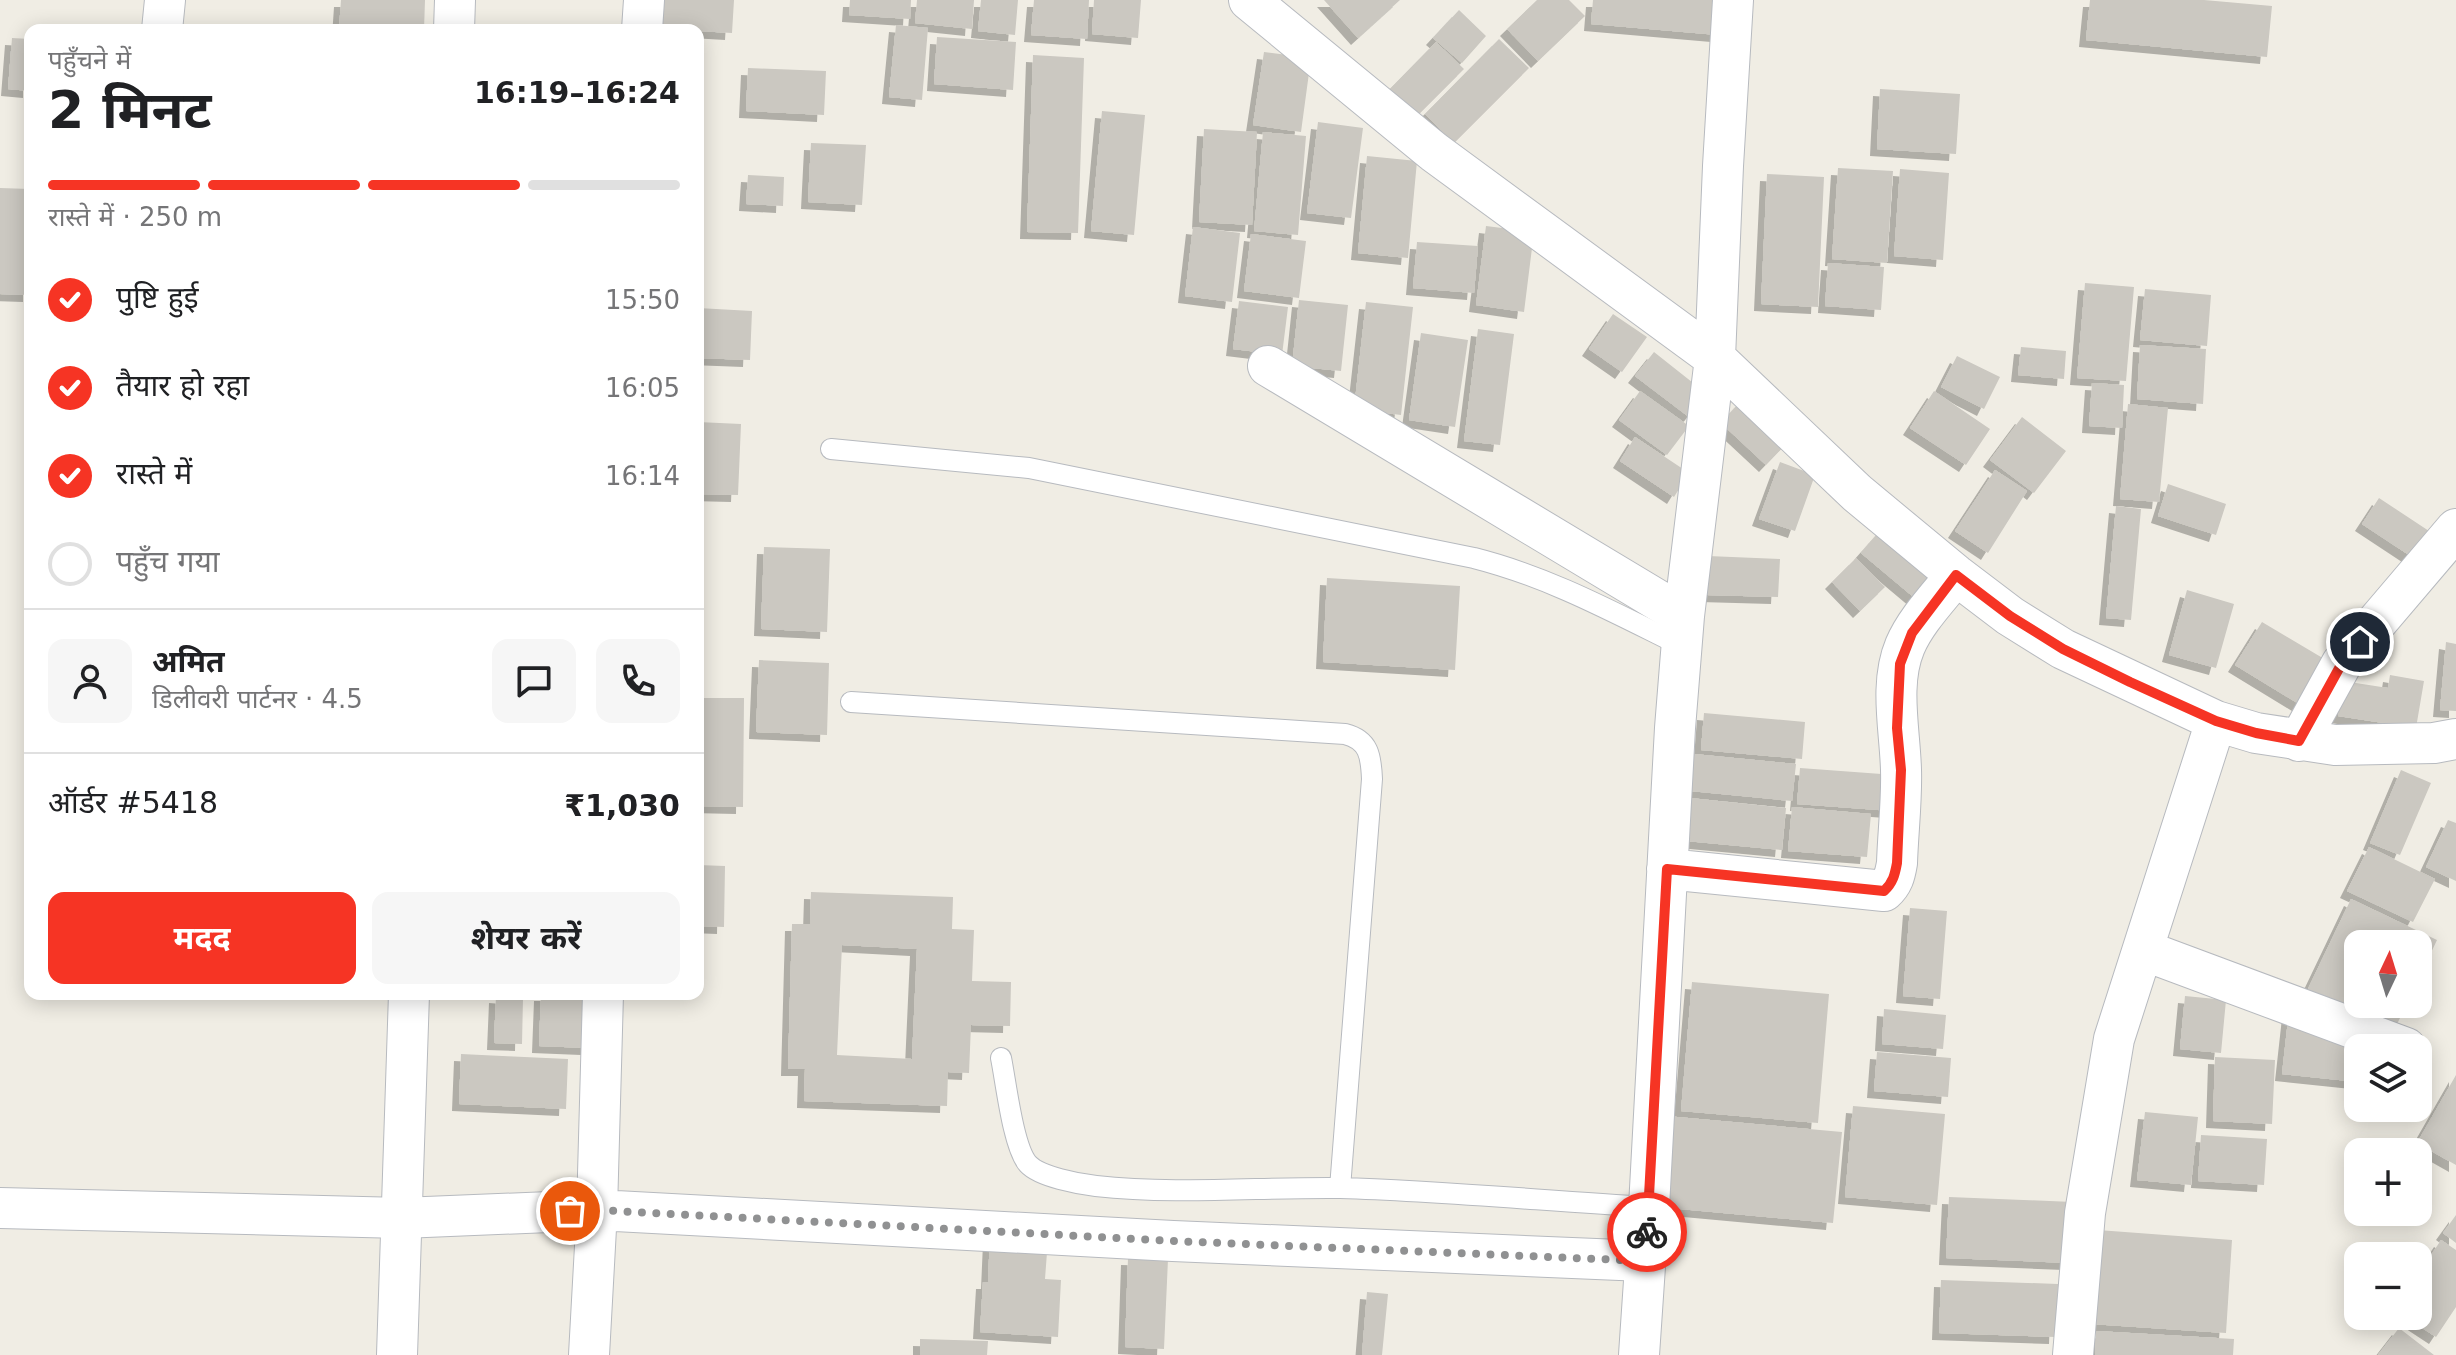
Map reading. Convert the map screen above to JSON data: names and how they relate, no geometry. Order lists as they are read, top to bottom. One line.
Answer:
{"north":"top","page":{"heading":["2 मिनट","पहुँचने में","16:19–16:24"],"panel":["अमित","डिलीवरी पार्टनर · 4.5","ऑर्डर #5418","₹1,030"],"bar":"रास्ते में · 250 m","list":[["पुष्टि हुई","15:50"],["तैयार हो रहा","16:05"],["रास्ते में","16:14"],"पहुँच गया"],"buttons":["मदद","शेयर करें"],"map_buttons":["+","−"]}}
